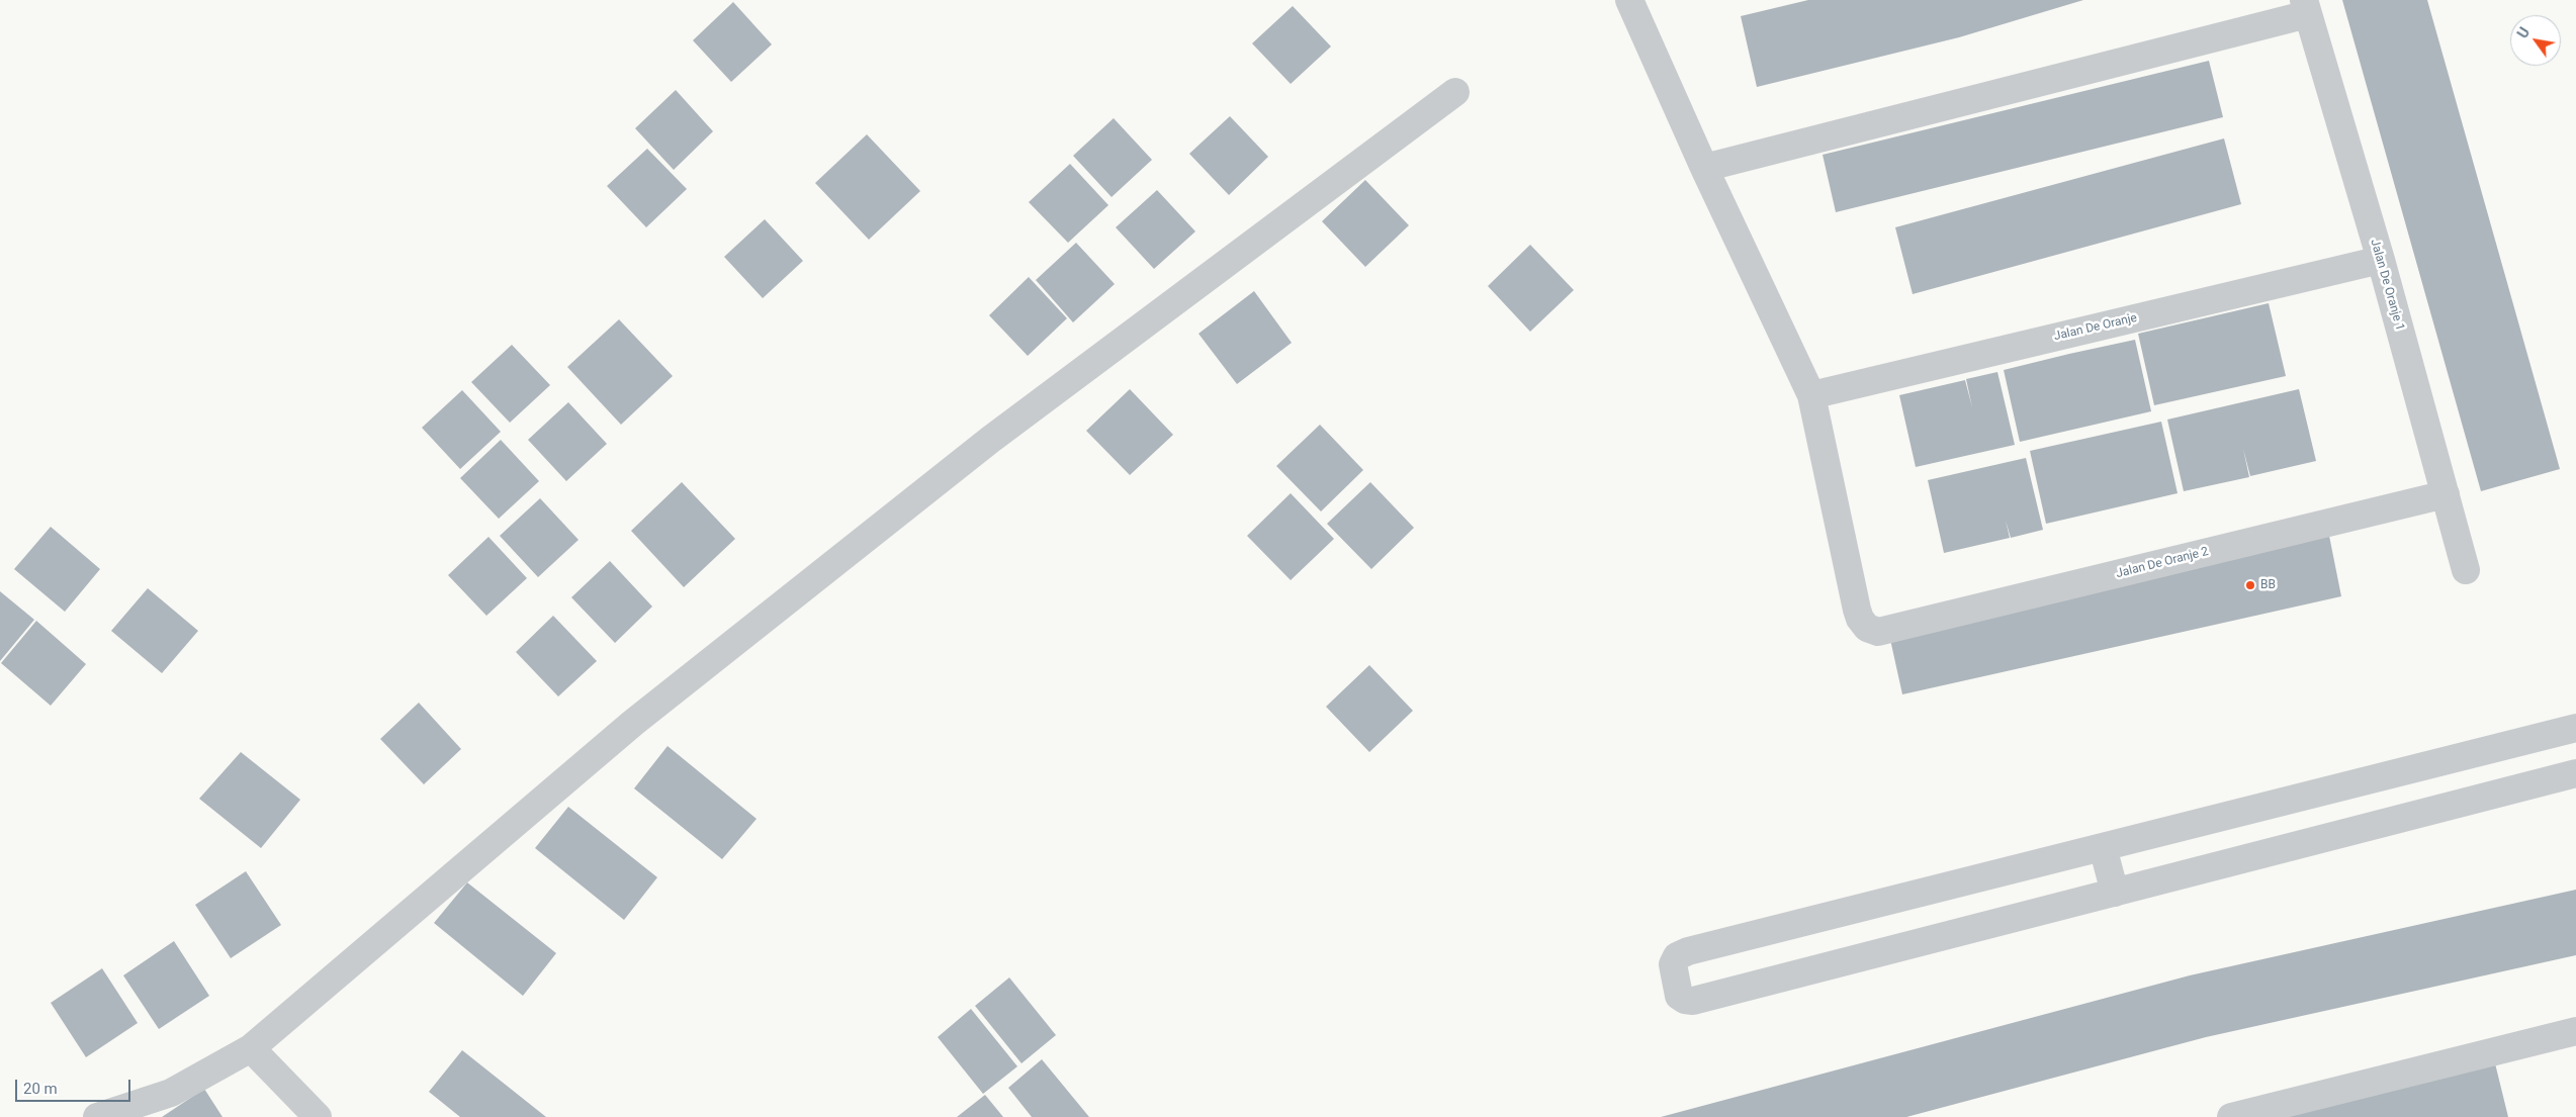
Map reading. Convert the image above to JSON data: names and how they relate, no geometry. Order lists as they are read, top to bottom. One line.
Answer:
{"streets":{"street":["Jalan De Oranje 1","Jalan De Oranje","Jalan De Oranje 2"]},"crossings":[["Jalan De Oranje 1","Jalan De Oranje"],["Jalan De Oranje 1","Jalan De Oranje 2"],["Jalan De Oranje","Jalan De Oranje 2"]],"places":["BB"],"scale_bar":"20 m","north":"top left"}
